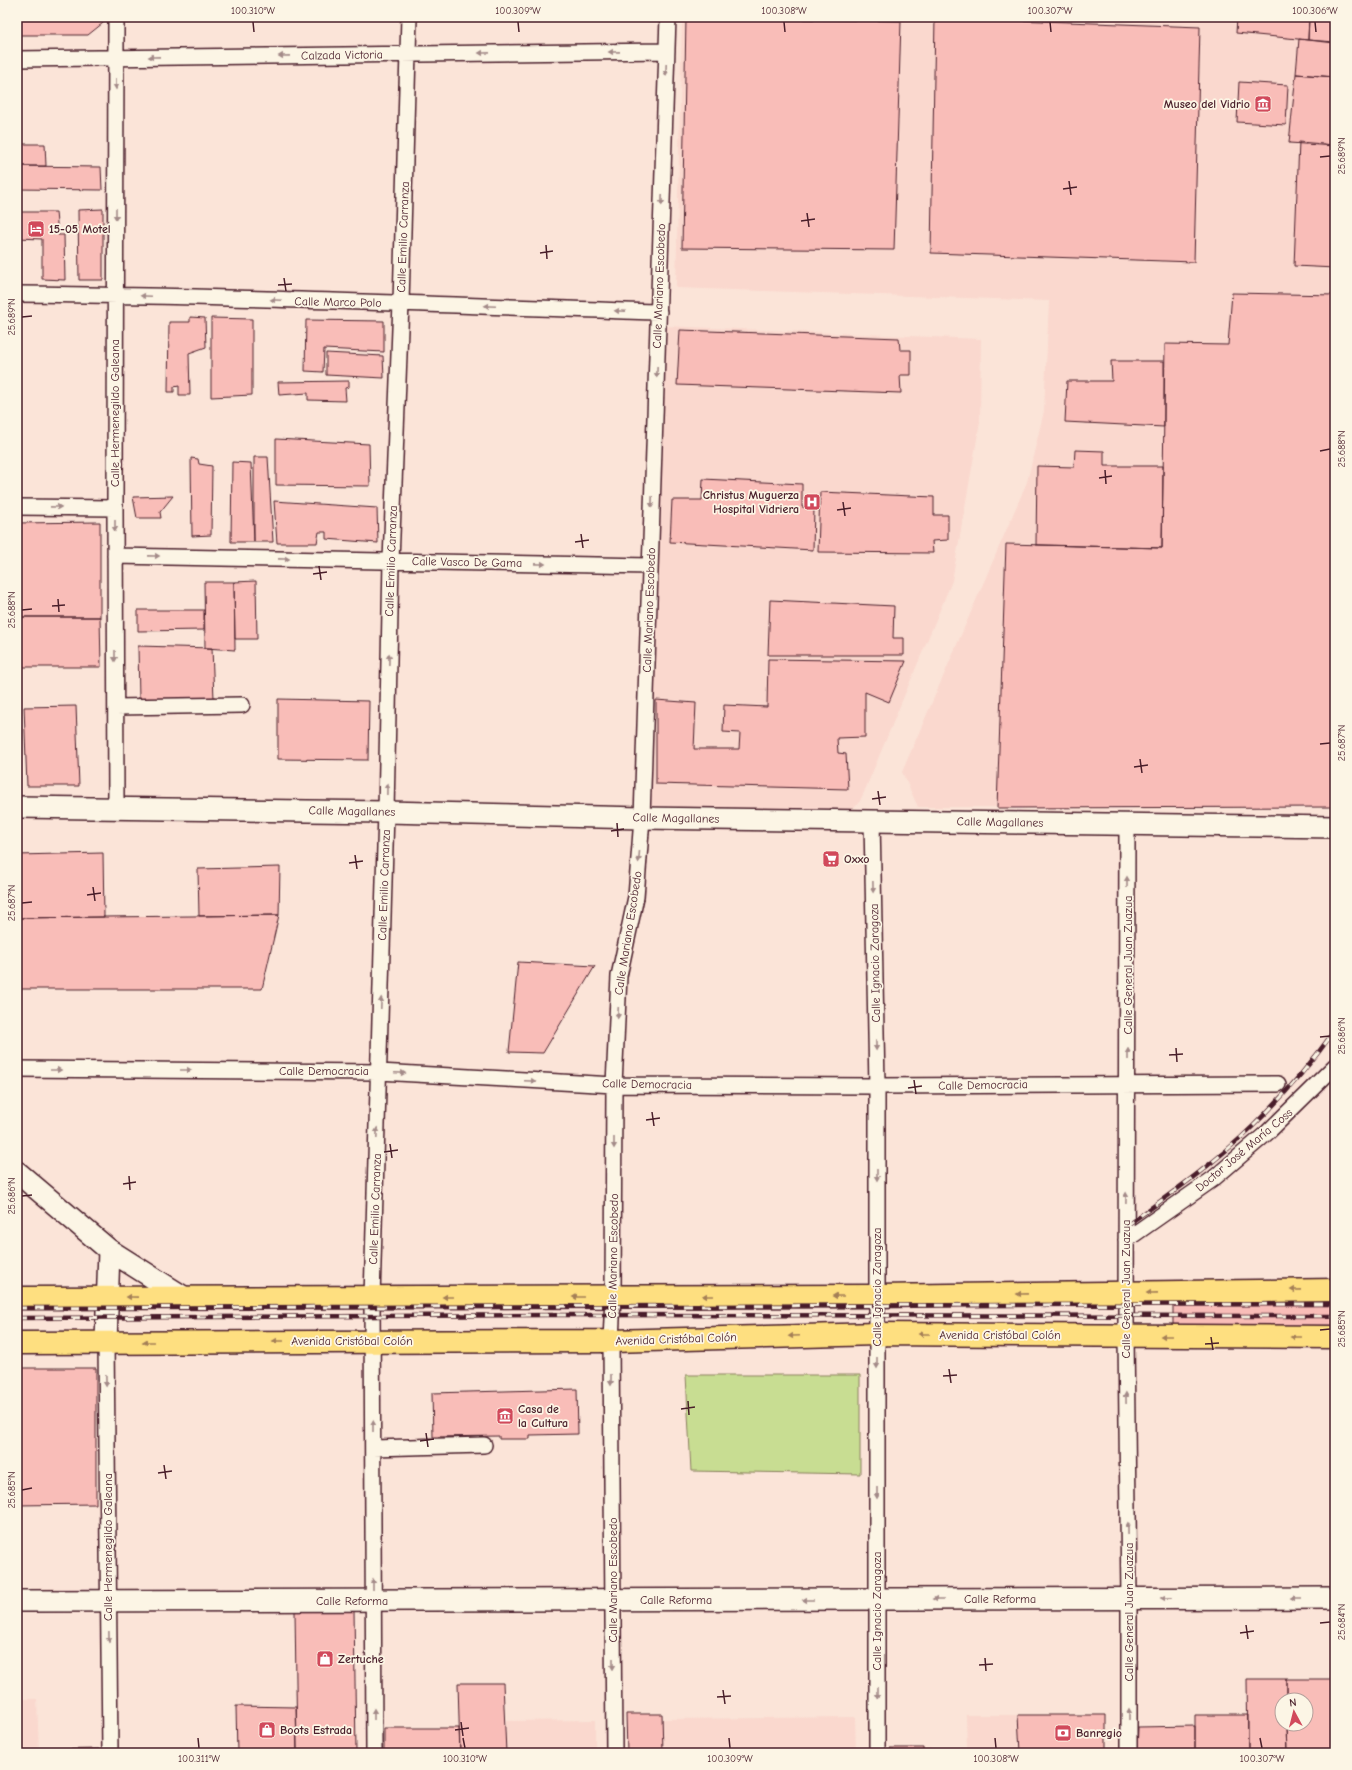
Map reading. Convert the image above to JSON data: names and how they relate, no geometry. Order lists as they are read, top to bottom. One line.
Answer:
{"streets":{"main road":["Avenida Cristóbal Colón"],"street":["Calzada Victoria","Calle Emilio Carranza","Calle Mariano Escobedo","Calle Marco Polo","Calle Hermenegildo Galeana","Calle Vasco De Gama","Calle Magallanes","Calle Ignacio Zaragoza","Calle General Juan Zuazua","Calle Democracia","Doctor José María Coss","Calle Reforma"]},"crossings":[["Calzada Victoria","Calle Emilio Carranza"],["Calzada Victoria","Calle Mariano Escobedo"],["Calzada Victoria","Calle Hermenegildo Galeana"],["Calle Emilio Carranza","Calle Marco Polo"],["Calle Emilio Carranza","Calle Vasco De Gama"],["Calle Emilio Carranza","Calle Magallanes"],["Calle Emilio Carranza","Calle Democracia"],["Calle Emilio Carranza","Avenida Cristóbal Colón"],["Calle Emilio Carranza","Calle Reforma"],["Calle Mariano Escobedo","Calle Marco Polo"],["Calle Mariano Escobedo","Calle Vasco De Gama"],["Calle Mariano Escobedo","Calle Magallanes"],["Calle Mariano Escobedo","Calle Democracia"],["Calle Mariano Escobedo","Avenida Cristóbal Colón"],["Calle Mariano Escobedo","Calle Reforma"],["Calle Marco Polo","Calle Hermenegildo Galeana"],["Calle Hermenegildo Galeana","Calle Vasco De Gama"],["Calle Hermenegildo Galeana","Calle Magallanes"],["Calle Hermenegildo Galeana","Avenida Cristóbal Colón"],["Calle Hermenegildo Galeana","Calle Reforma"],["Calle Magallanes","Calle Ignacio Zaragoza"],["Calle Magallanes","Calle General Juan Zuazua"],["Calle Ignacio Zaragoza","Calle Democracia"],["Calle Ignacio Zaragoza","Avenida Cristóbal Colón"],["Calle Ignacio Zaragoza","Calle Reforma"],["Calle General Juan Zuazua","Calle Democracia"],["Calle General Juan Zuazua","Doctor José María Coss"],["Calle General Juan Zuazua","Avenida Cristóbal Colón"],["Calle General Juan Zuazua","Calle Reforma"]],"one_way":["Calzada Victoria","Calle Emilio Carranza","Calle Mariano Escobedo","Calle Marco Polo","Calle Hermenegildo Galeana","Calle Vasco De Gama","Calle Ignacio Zaragoza","Calle General Juan Zuazua","Calle Democracia","Calle Reforma"],"places":{"museum":["Museo del Vidrio","Casa de la Cultura"],"hotel":["15-05 Motel"],"hospital":["Christus Muguerza Hospital Vidriera"],"supermarket":["Oxxo"],"shop":["Zertuche","Boots Estrada"],"bank":["Banregio"]},"north":"top","coordinates":["100.310°W","100.309°W","100.308°W","100.307°W","100.306°W","25.689°N","25.688°N","25.687°N","25.686°N","25.685°N","25.684°N","100.311°W"]}
